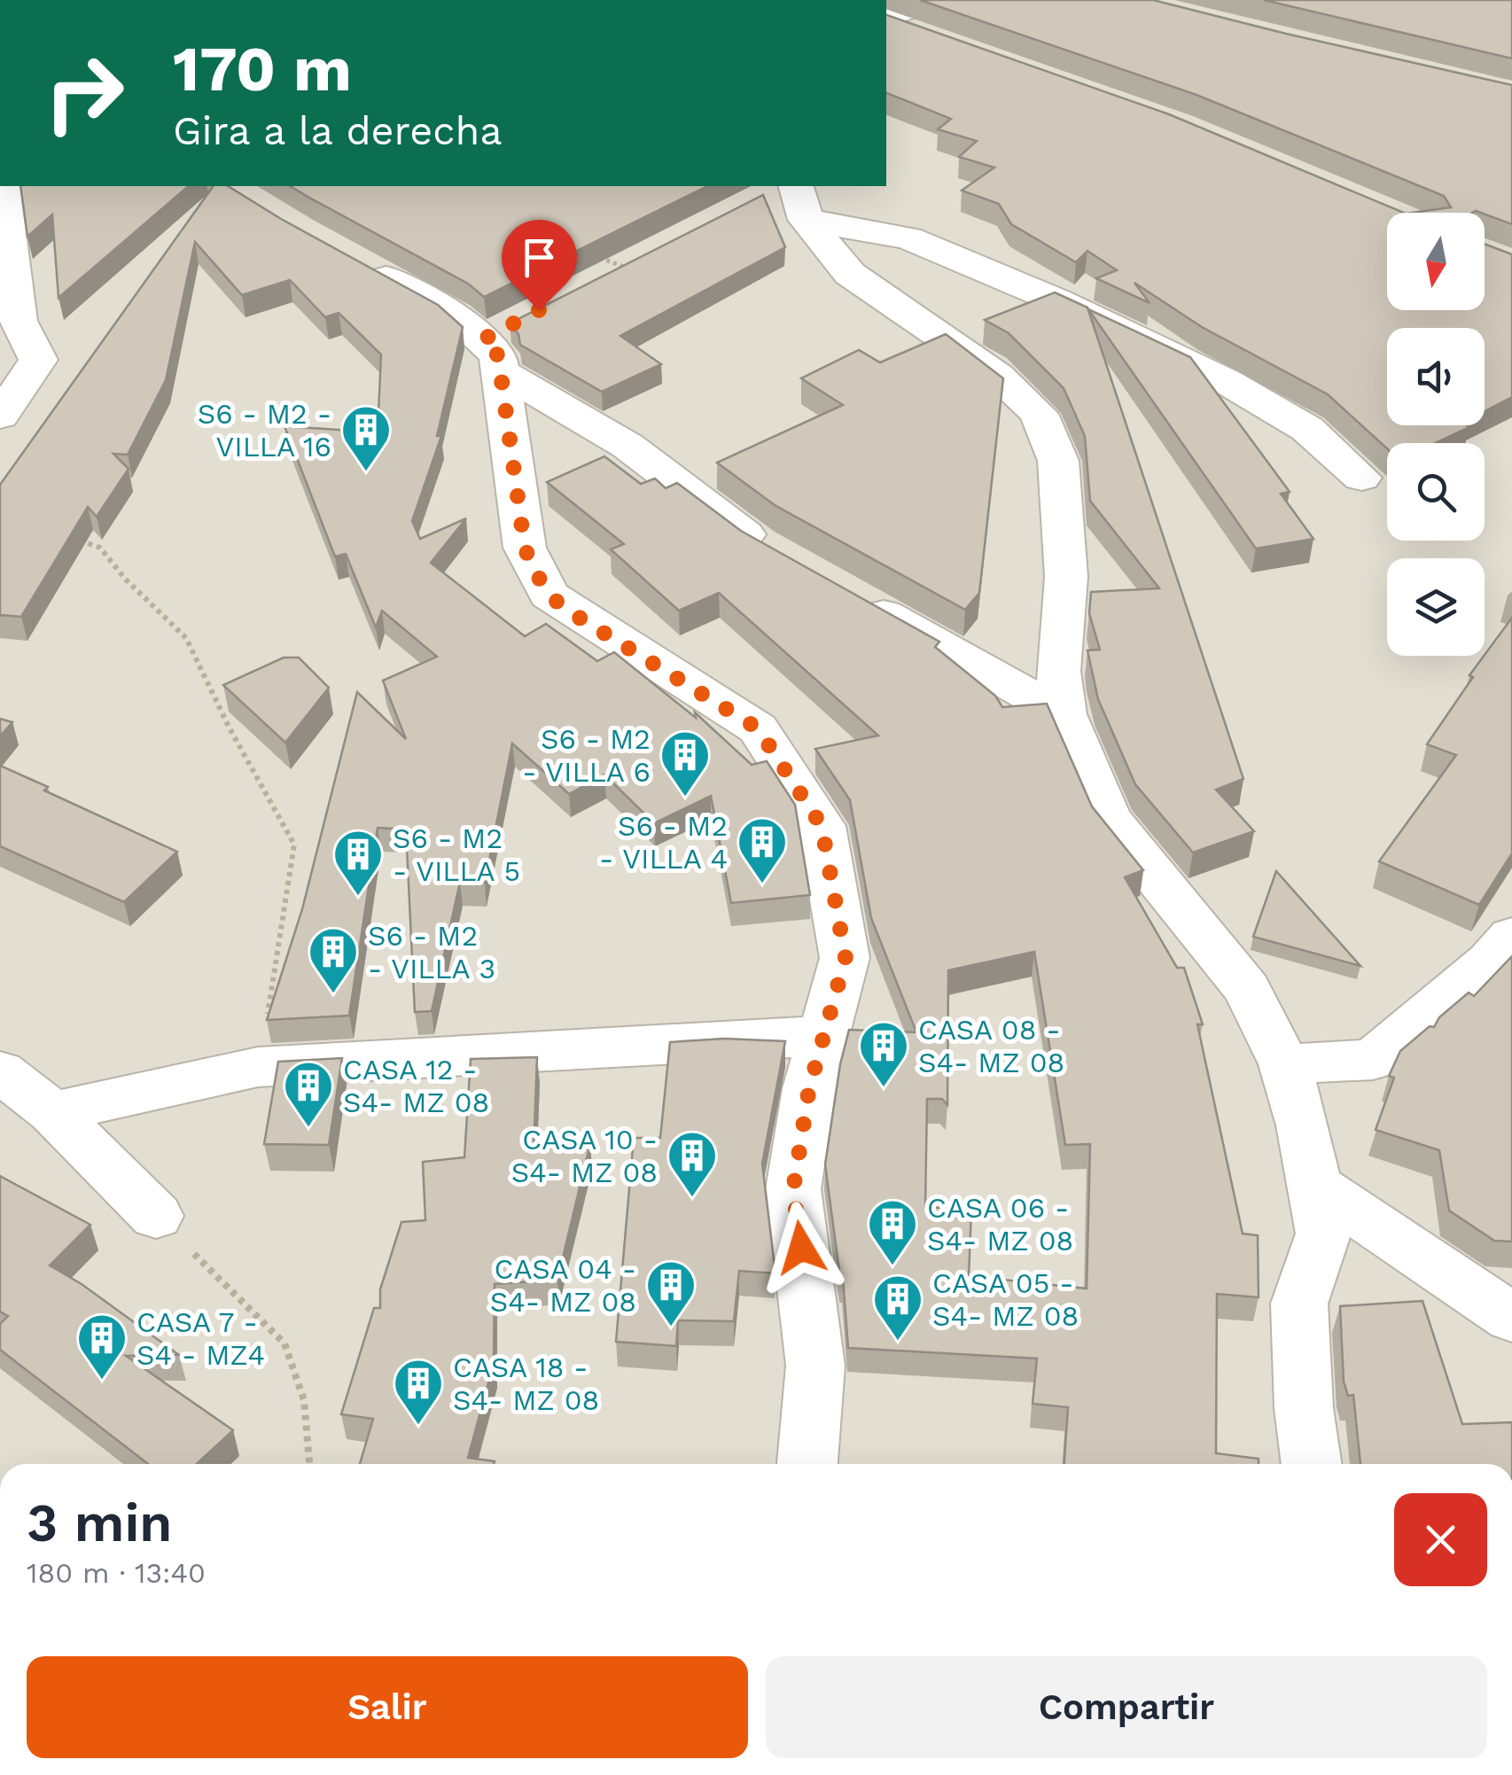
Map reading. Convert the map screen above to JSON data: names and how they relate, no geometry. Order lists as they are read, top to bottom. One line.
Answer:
{"places":{"building":["S6 - M2 - VILLA 16","S6 - M2 - VILLA 6","S6 - M2 - VILLA 4","S6 - M2 - VILLA 5","S6 - M2 - VILLA 3","CASA 08 - S4- MZ 08","CASA 12 - S4- MZ 08","CASA 10 - S4- MZ 08","CASA 06 - S4- MZ 08","CASA 04 - S4- MZ 08","CASA 05 - S4- MZ 08","CASA 7 - S4 - MZ4","CASA 18 - S4- MZ 08"]},"north":"bottom","page":{"turn":["170 m","Gira a la derecha"],"heading":["3 min","180 m · 13:40"],"buttons":["Salir","Compartir"]}}
